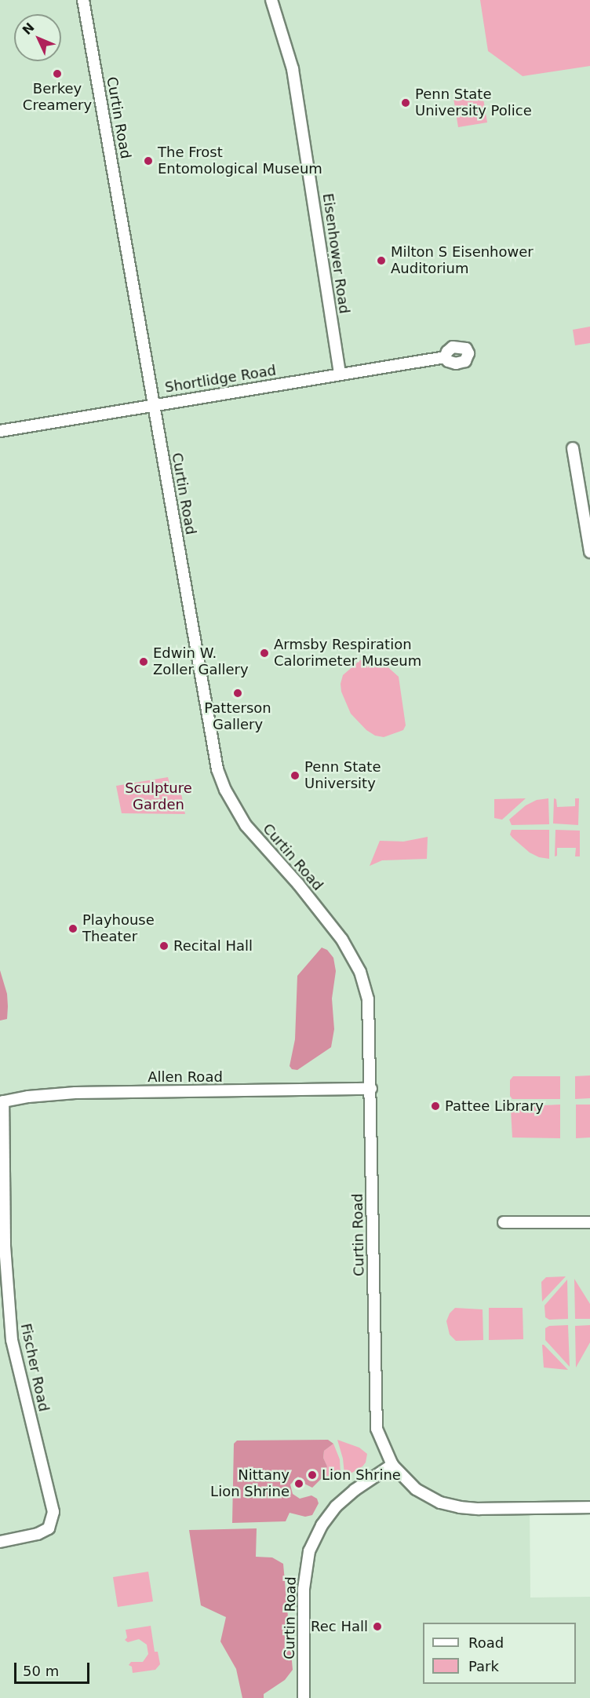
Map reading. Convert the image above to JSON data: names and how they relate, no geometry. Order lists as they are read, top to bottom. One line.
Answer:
{"streets":{"street":["Curtin Road","Eisenhower Road","Shortlidge Road","Allen Road","Fischer Road"]},"crossings":[["Curtin Road","Shortlidge Road"],["Curtin Road","Allen Road"],["Eisenhower Road","Shortlidge Road"],["Allen Road","Fischer Road"]],"parks":["Sculpture Garden"],"places":["Berkey Creamery","Penn State University Police","The Frost Entomological Museum","Milton S Eisenhower Auditorium","Armsby Respiration Calorimeter Museum","Edwin W. Zoller Gallery","Patterson Gallery","Penn State University","Playhouse Theater","Recital Hall","Pattee Library","Lion Shrine","Nittany Lion Shrine","Rec Hall"],"legend":["Road","Park"],"scale_bar":"50 m","north":"top left"}
